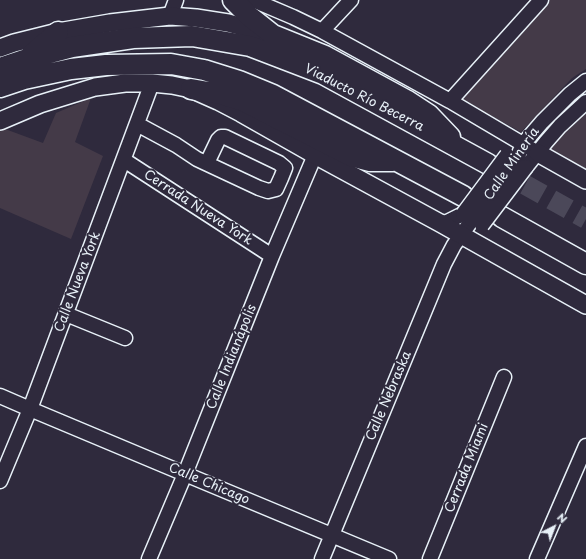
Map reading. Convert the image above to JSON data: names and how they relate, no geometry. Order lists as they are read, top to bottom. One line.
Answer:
{"streets":{"highway":["Viaducto Río Becerra"],"street":["Calle Minería","Cerrada Nueva York","Calle Nueva York","Calle Indianápolis","Calle Nebraska","Cerrada Miami","Calle Chicago"]},"crossings":[["Calle Minería","Calle Nebraska"],["Cerrada Nueva York","Calle Nueva York"],["Cerrada Nueva York","Calle Indianápolis"],["Calle Nueva York","Calle Chicago"],["Calle Indianápolis","Calle Chicago"],["Calle Nebraska","Calle Chicago"]],"north":"top right"}
